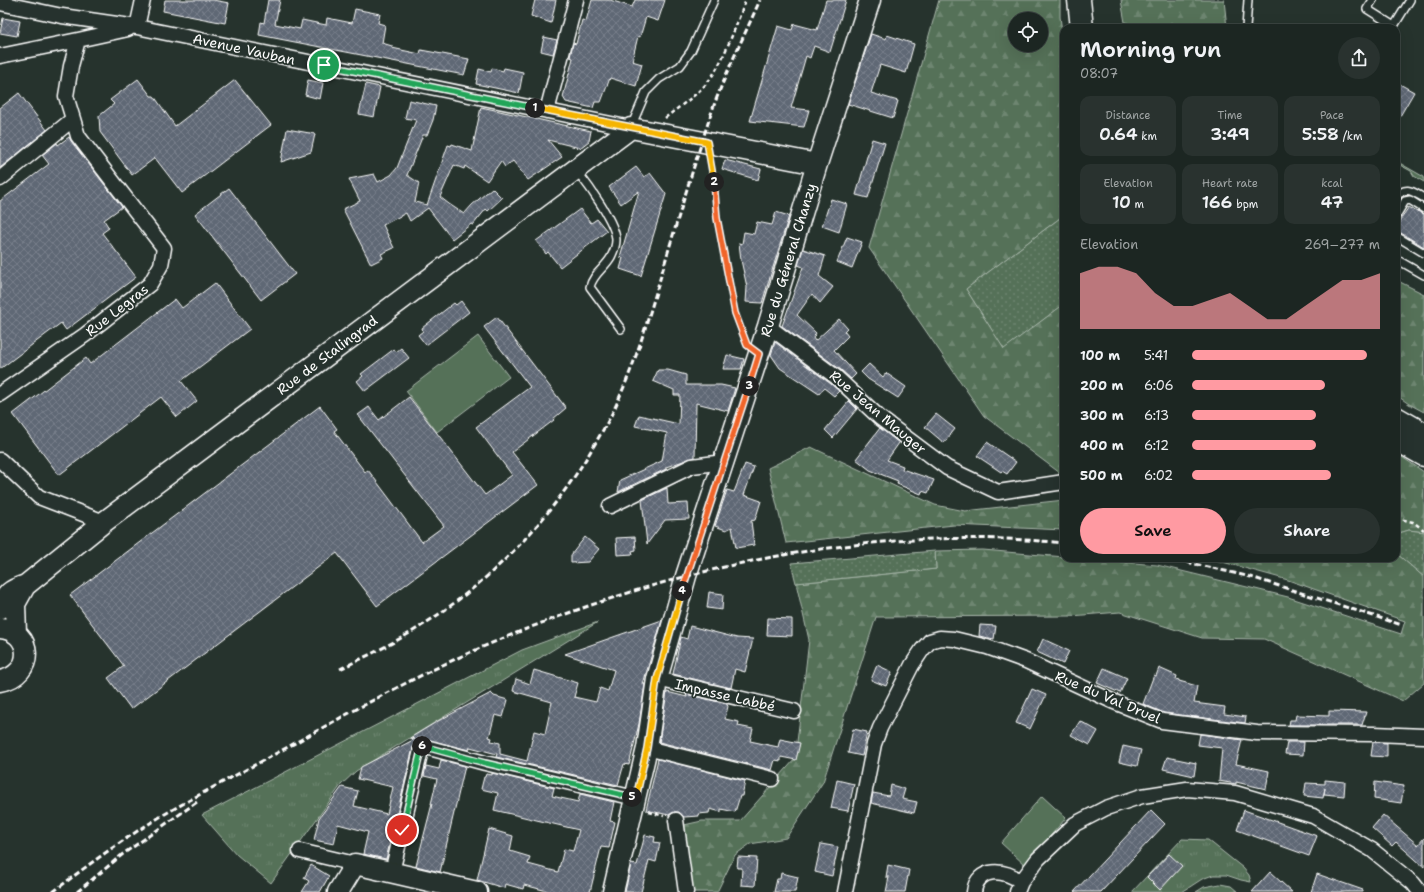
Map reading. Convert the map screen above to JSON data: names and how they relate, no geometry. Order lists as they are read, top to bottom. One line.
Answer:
{"streets":{"street":["Avenue Vauban","Rue du Géneral Chanzy","Rue Legras","Rue de Stalingrad","Rue Jean Mauger","Impasse Labbé","Rue du Val Druel"]},"crossings":[["Avenue Vauban","Rue du Géneral Chanzy"],["Avenue Vauban","Rue de Stalingrad"],["Rue du Géneral Chanzy","Rue Jean Mauger"],["Rue du Géneral Chanzy","Impasse Labbé"]],"page":{"heading":["Morning run","08:07"],"stats":[["Distance","0.64 km"],["Time","3:49"],["Pace","5:58 /km"],["Elevation","10 m"],["Heart rate","166 bpm"],["kcal","47"]],"pins":["1","2","3","4","6","5"],"chart":["Elevation","269–277 m"],"list":[{"name":"100 m","note":"5:41"},{"name":"200 m","note":"6:06"},{"name":"300 m","note":"6:13"},{"name":"400 m","note":"6:12"},{"name":"500 m","note":"6:02"}],"buttons":["Save","Share"]}}
